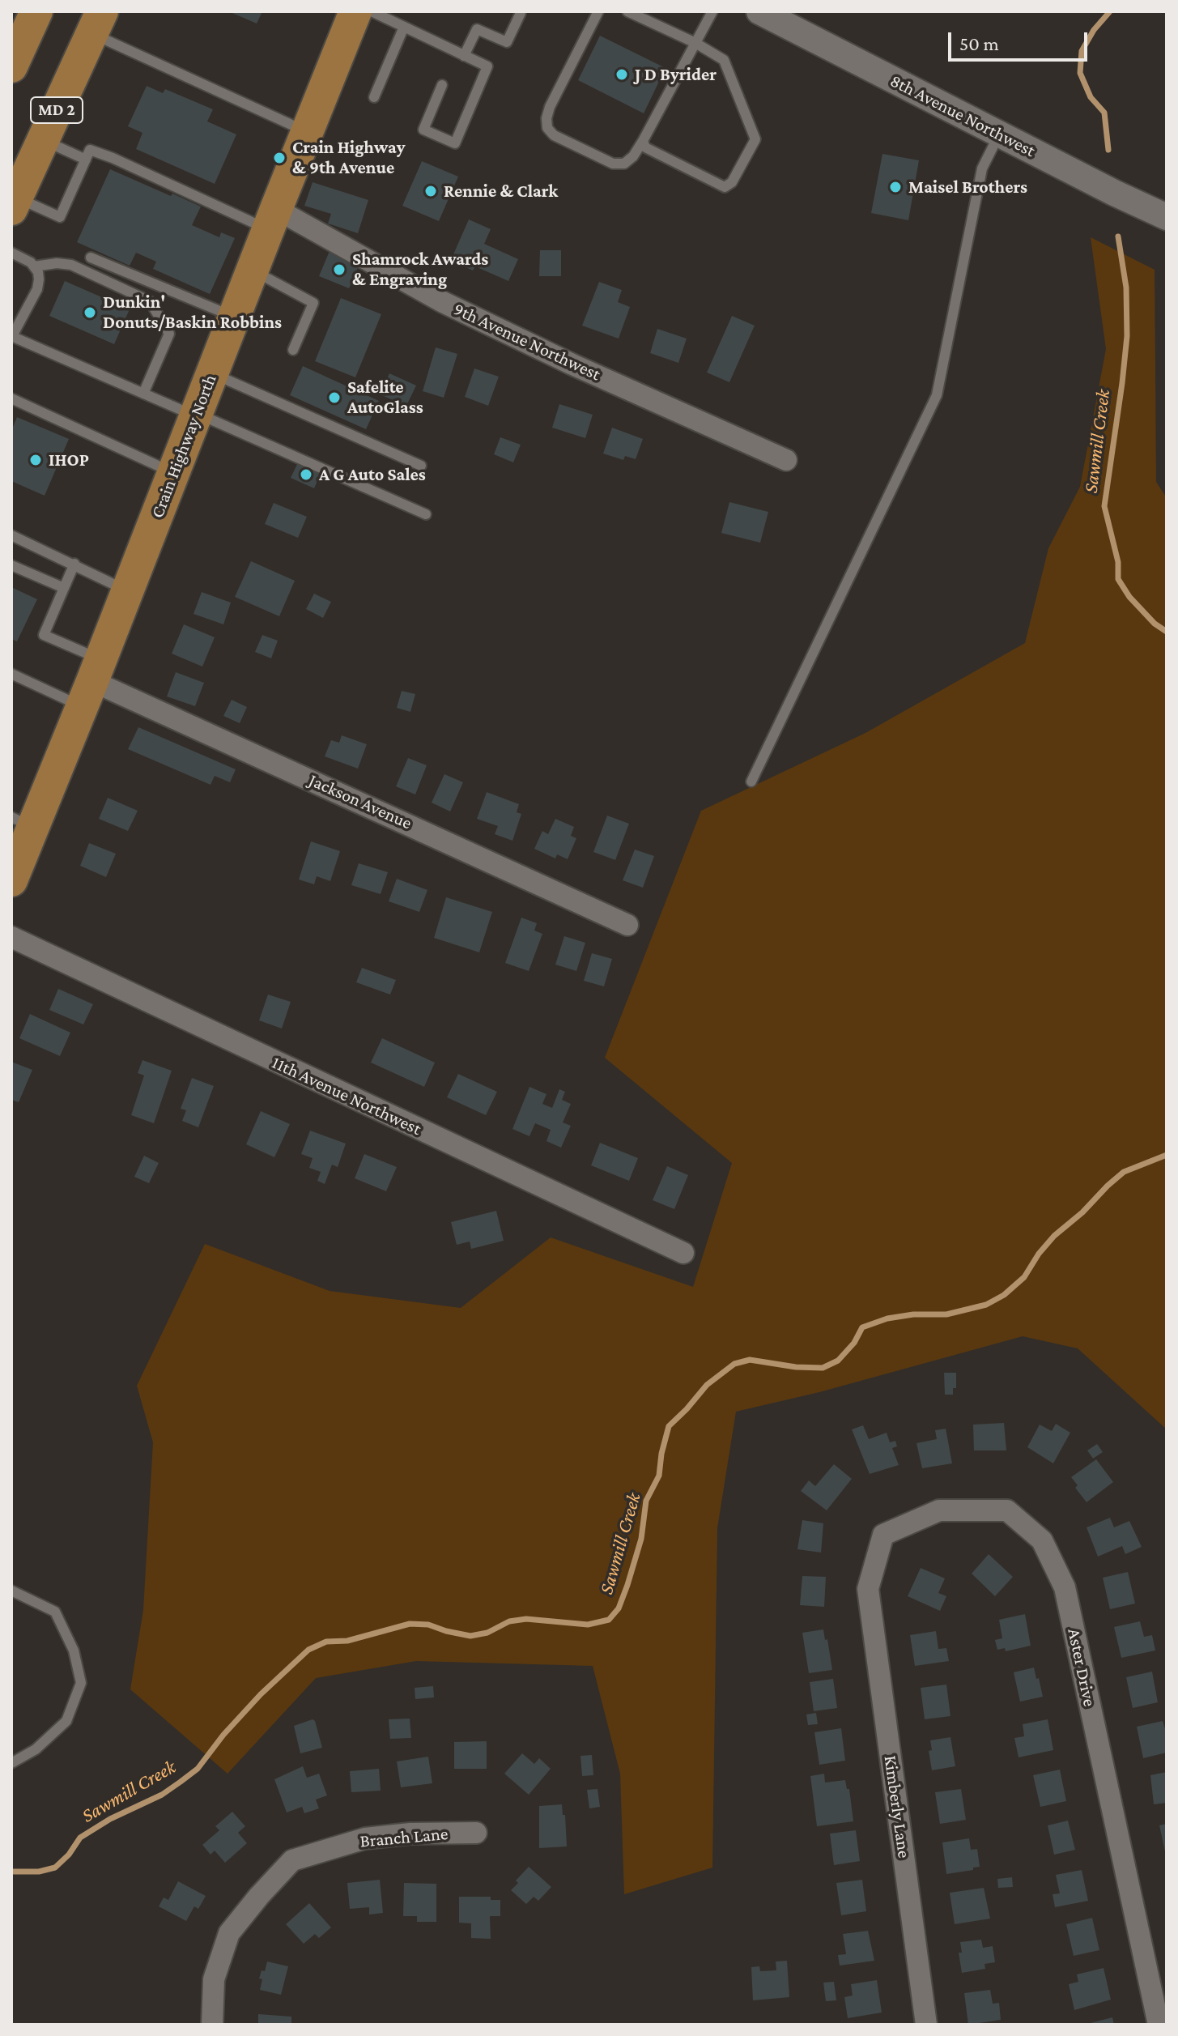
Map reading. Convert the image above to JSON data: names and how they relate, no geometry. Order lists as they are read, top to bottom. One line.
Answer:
{"streets":{"main road":["MD 2","Crain Highway North"],"street":["8th Avenue Northwest","9th Avenue Northwest","Jackson Avenue","11th Avenue Northwest","Aster Drive","Kimberly Lane","Branch Lane"]},"crossings":[["9th Avenue Northwest","Crain Highway North"],["Crain Highway North","Jackson Avenue"],["Aster Drive","Kimberly Lane"]],"water":["Sawmill Creek"],"places":["J D Byrider","Crain Highway & 9th Avenue","Maisel Brothers","Rennie & Clark","Shamrock Awards & Engraving","Dunkin' Donuts/Baskin Robbins","Safelite AutoGlass","IHOP","A G Auto Sales"],"scale_bar":"50 m"}
